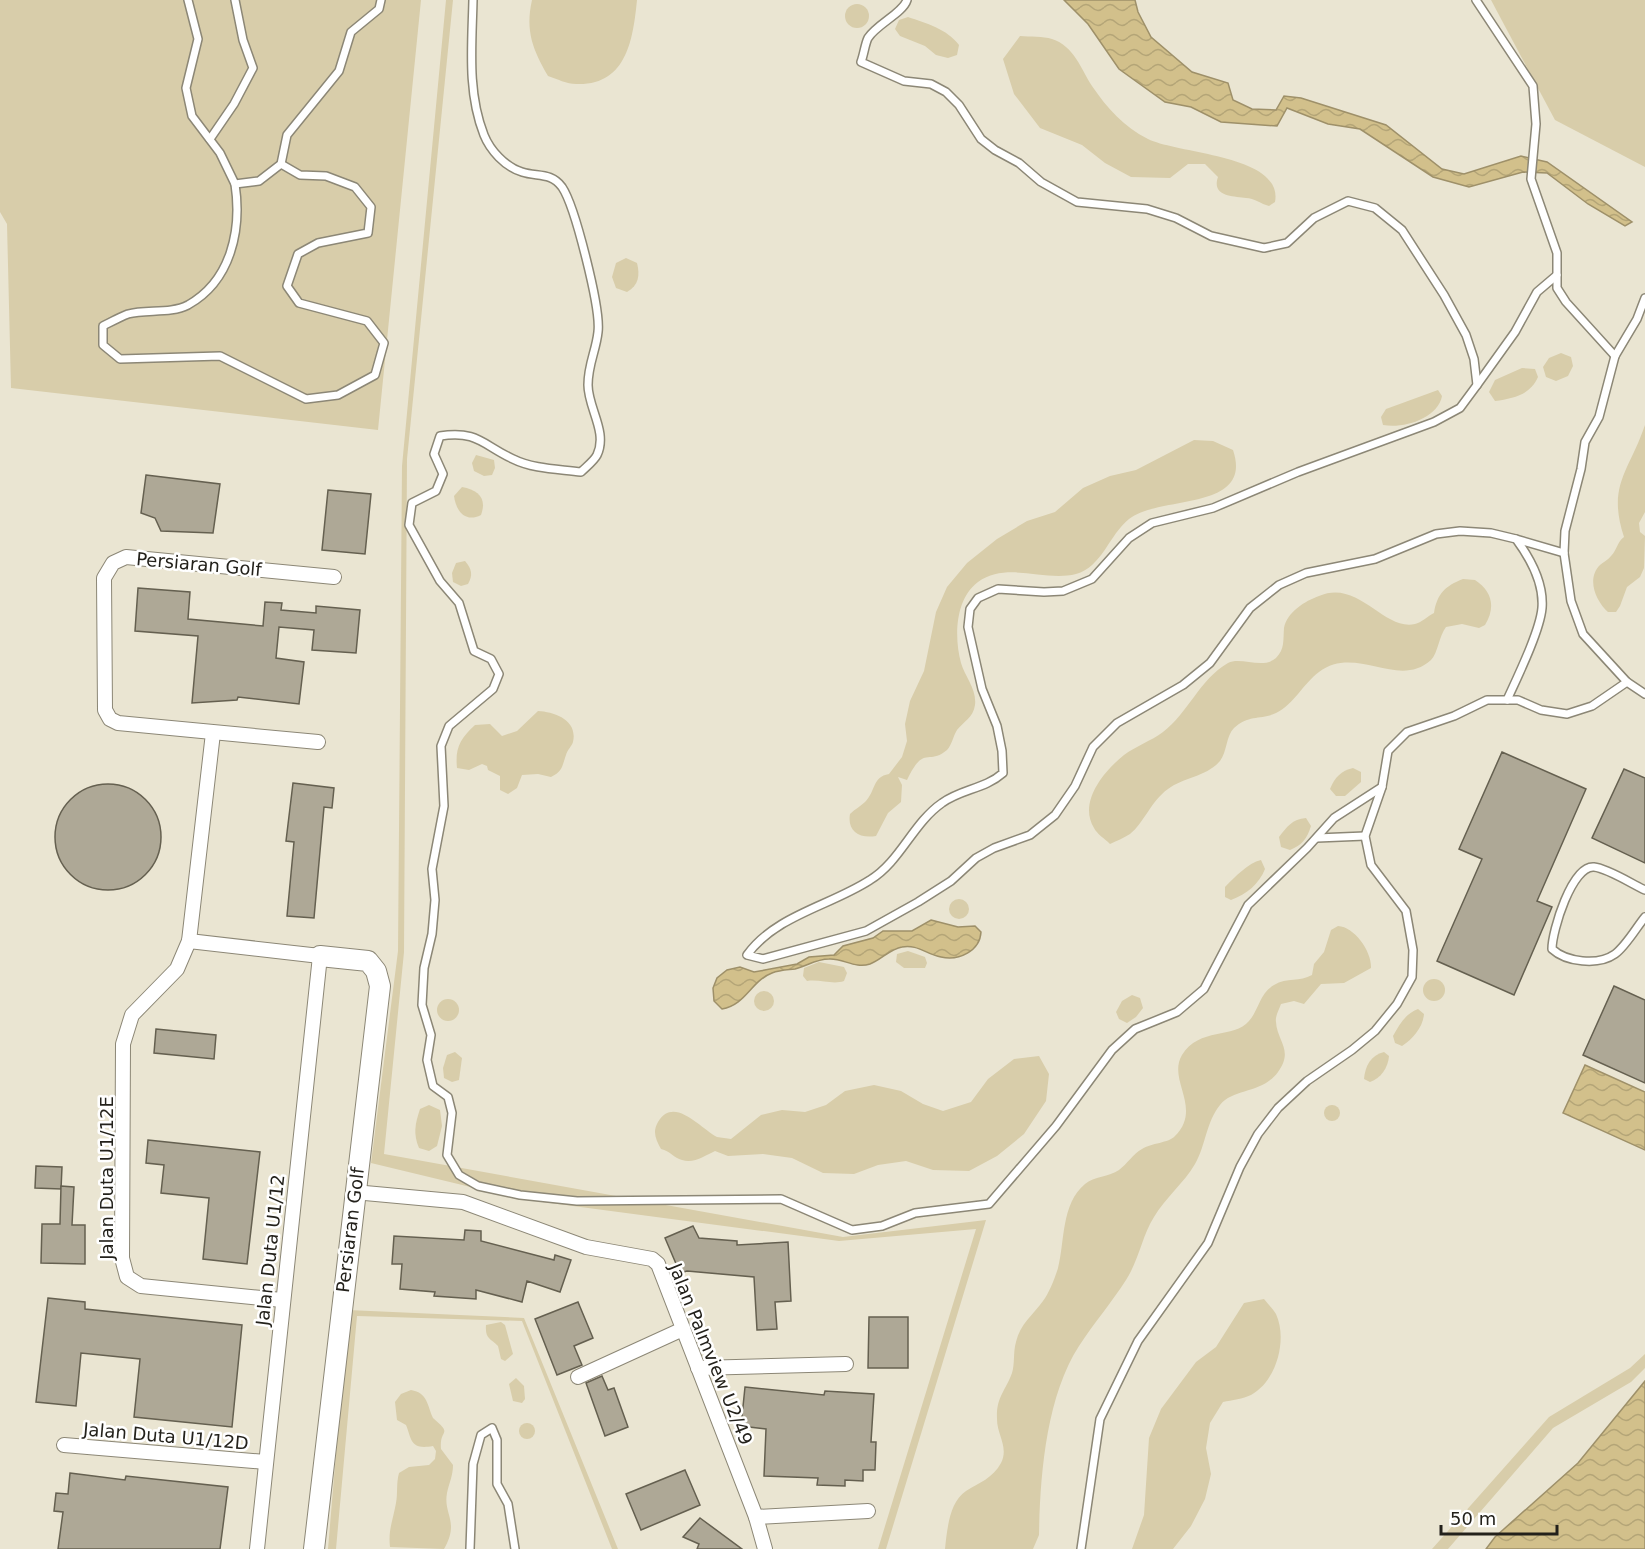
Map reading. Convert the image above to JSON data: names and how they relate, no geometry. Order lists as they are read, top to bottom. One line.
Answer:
{"streets":{"street":["Persiaran Golf","Jalan Duta U1/12E","Jalan Duta U1/12","Jalan Palmview U2/49","Jalan Duta U1/12D"]},"crossings":[["Persiaran Golf","Jalan Duta U1/12"],["Persiaran Golf","Jalan Palmview U2/49"],["Jalan Duta U1/12E","Jalan Duta U1/12"],["Jalan Duta U1/12","Jalan Duta U1/12D"]],"scale_bar":"50 m"}
